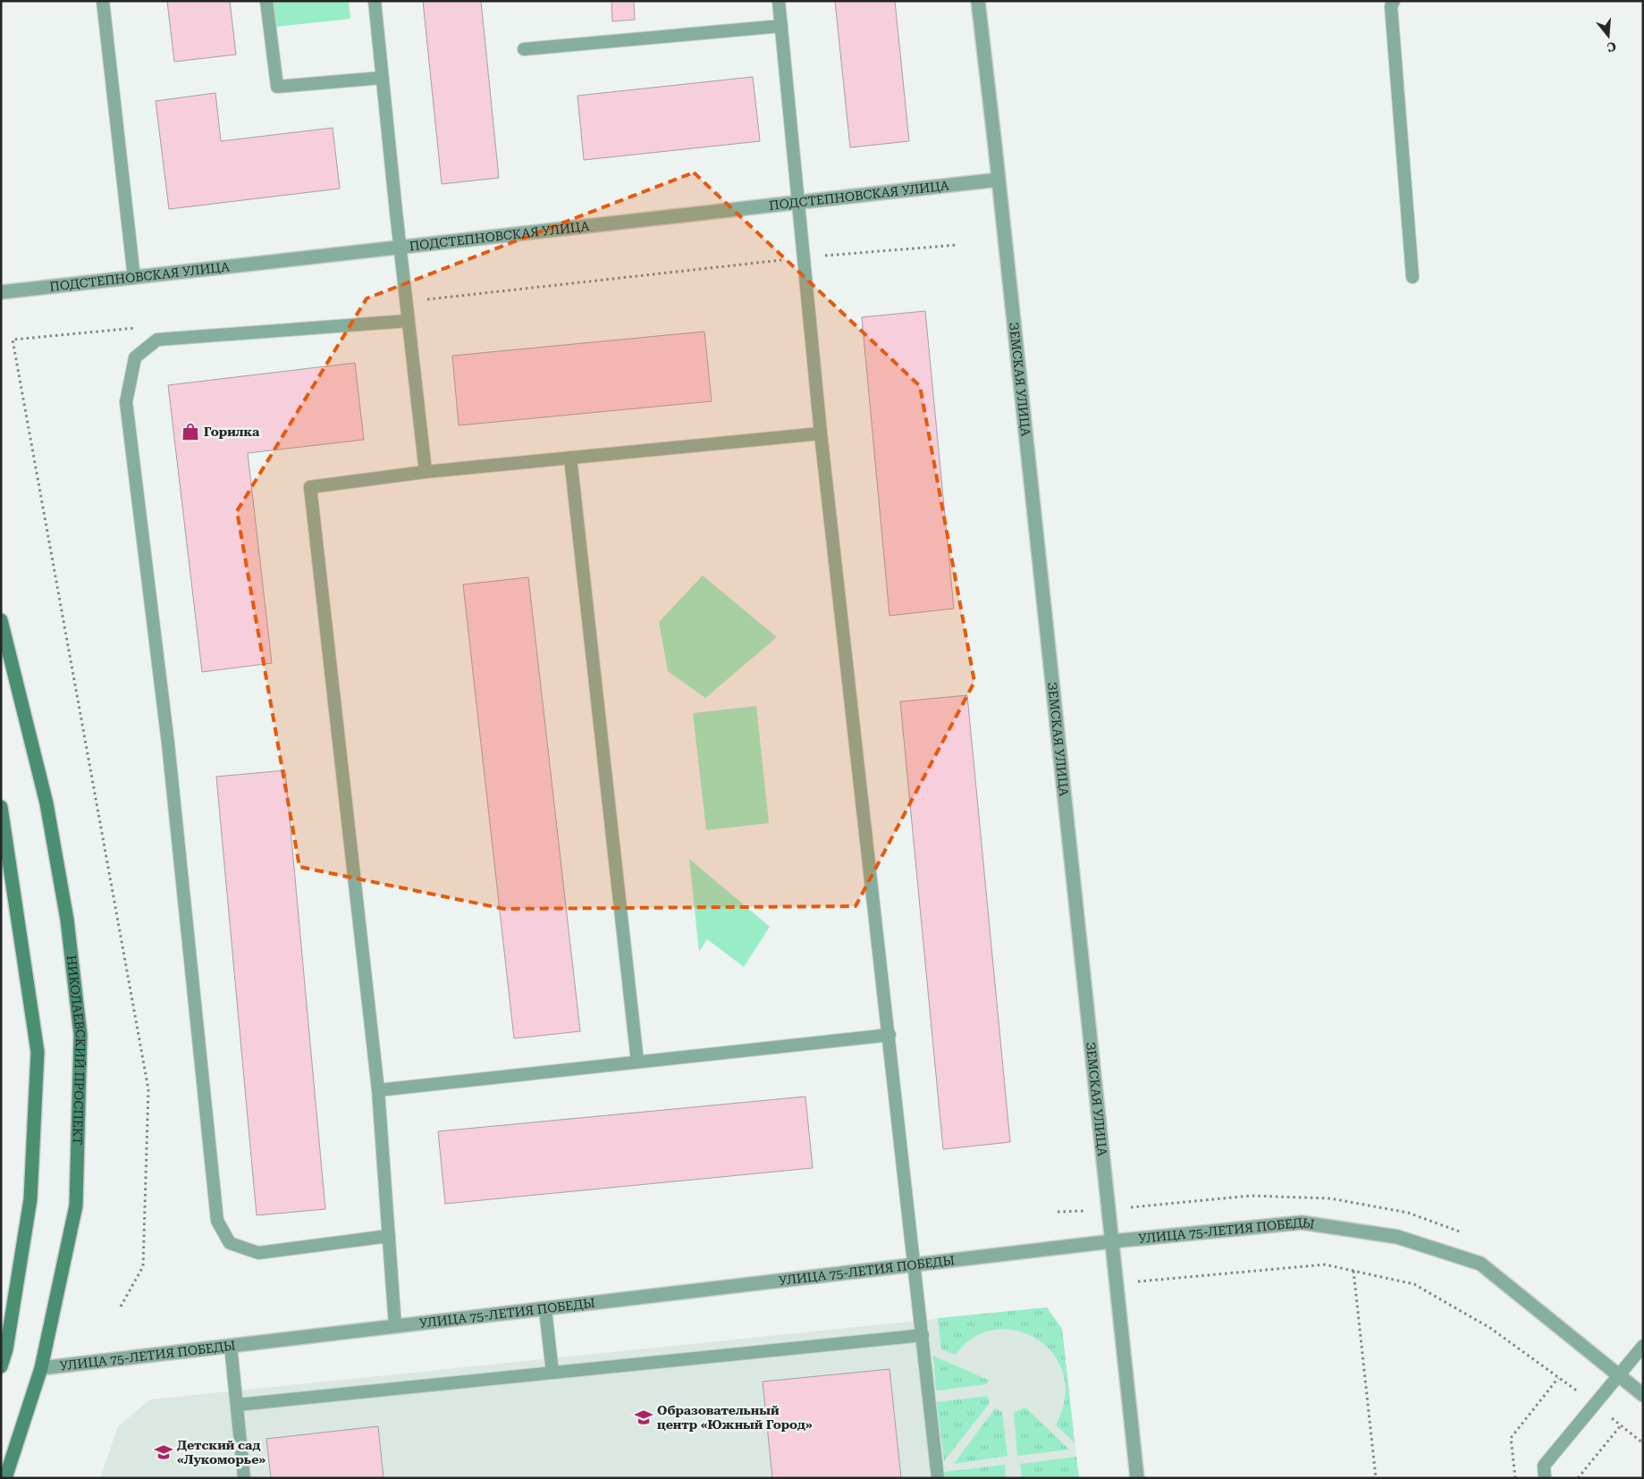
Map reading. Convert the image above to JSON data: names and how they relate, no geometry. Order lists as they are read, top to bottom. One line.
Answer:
{"streets":{"main road":["НИКОЛАЕВСКИЙ ПРОСПЕКТ"],"street":["ПОДСТЕПНОВСКАЯ УЛИЦА","ЗЕМСКАЯ УЛИЦА","УЛИЦА 75-ЛЕТИЯ ПОБЕДЫ"]},"crossings":[["ПОДСТЕПНОВСКАЯ УЛИЦА","ЗЕМСКАЯ УЛИЦА"],["ЗЕМСКАЯ УЛИЦА","УЛИЦА 75-ЛЕТИЯ ПОБЕДЫ"],["НИКОЛАЕВСКИЙ ПРОСПЕКТ","УЛИЦА 75-ЛЕТИЯ ПОБЕДЫ"]],"places":{"shop":["Горилка"],"school or university":["Образовательный центр «Южный Город»","Детский сад «Лукоморье»"]},"north":"bottom"}
